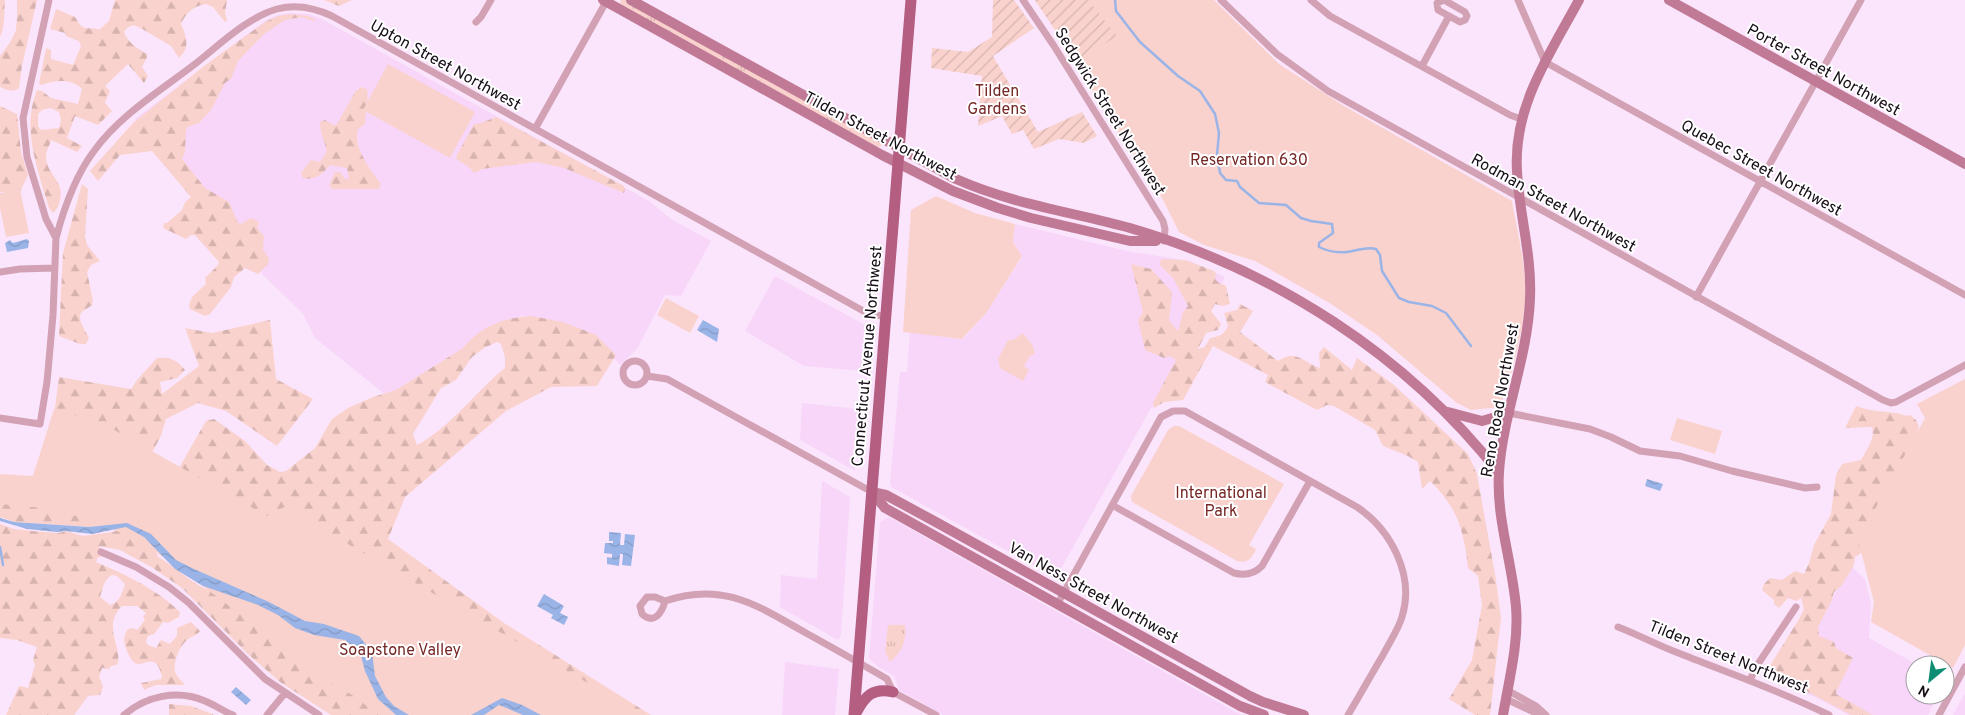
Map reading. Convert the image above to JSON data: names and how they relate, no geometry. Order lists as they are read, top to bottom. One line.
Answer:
{"streets":{"main road":["Connecticut Avenue Northwest"],"street":["Upton Street Northwest","Porter Street Northwest","Sedgwick Street Northwest","Tilden Street Northwest","Quebec Street Northwest","Rodman Street Northwest","Reno Road Northwest","Van Ness Street Northwest"]},"crossings":[["Upton Street Northwest","Connecticut Avenue Northwest"],["Sedgwick Street Northwest","Tilden Street Northwest"],["Tilden Street Northwest","Connecticut Avenue Northwest"],["Tilden Street Northwest","Reno Road Northwest"],["Quebec Street Northwest","Reno Road Northwest"],["Rodman Street Northwest","Reno Road Northwest"],["Connecticut Avenue Northwest","Van Ness Street Northwest"]],"parks":["Tilden Gardens","Reservation 630","International Park","Soapstone Valley"],"north":"bottom left"}
